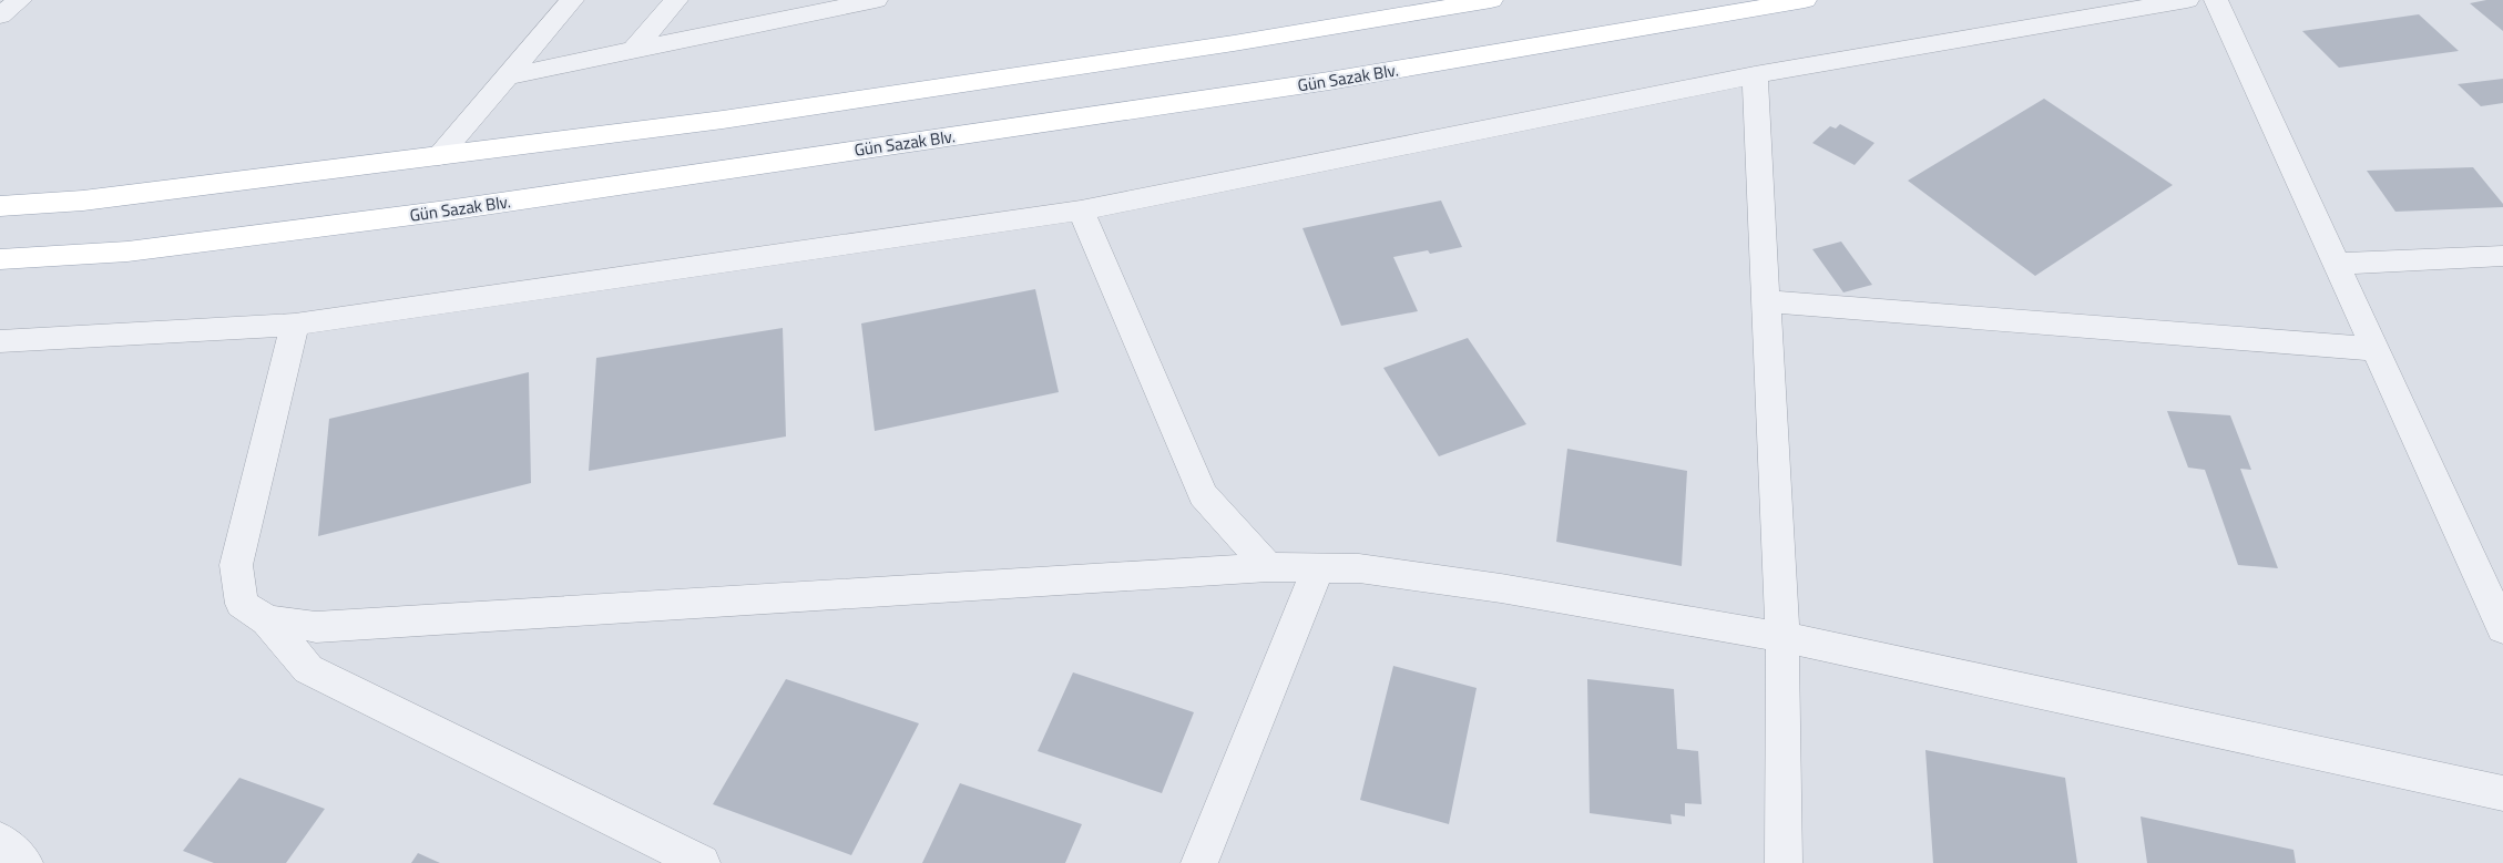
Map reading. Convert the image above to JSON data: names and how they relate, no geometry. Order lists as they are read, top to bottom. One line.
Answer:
{"streets":{"main road":["Gün Sazak Blv."]}}
